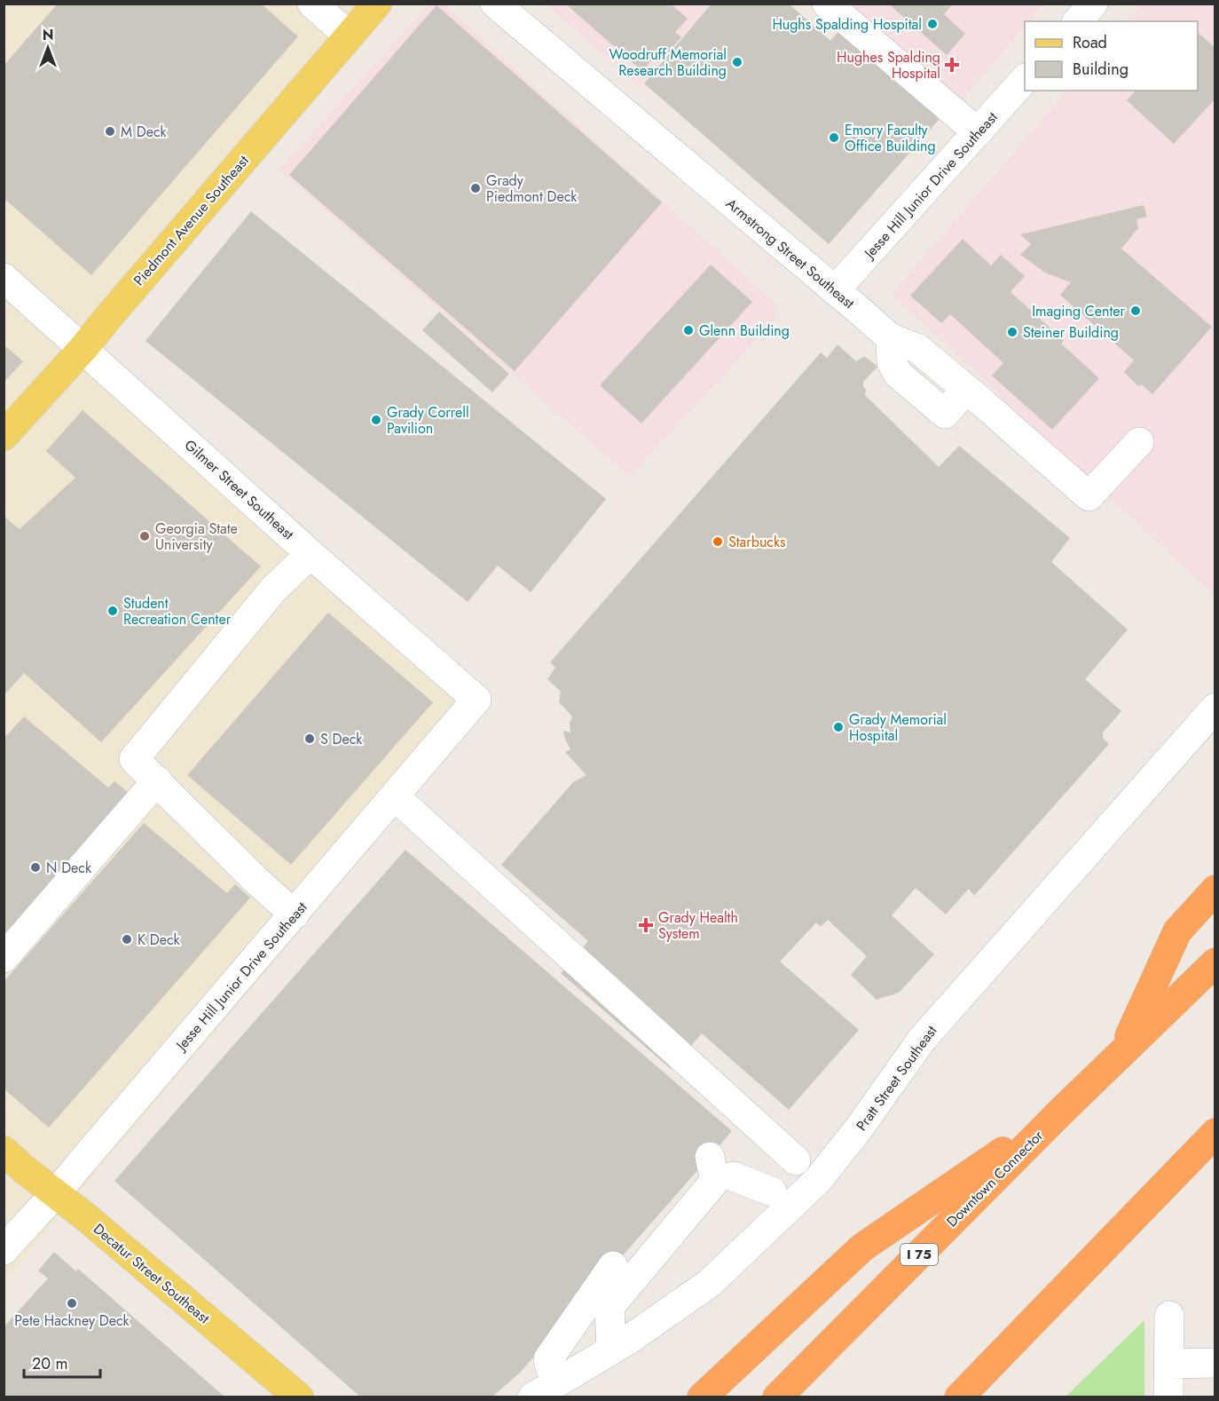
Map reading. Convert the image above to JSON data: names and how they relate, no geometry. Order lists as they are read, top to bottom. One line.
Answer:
{"streets":{"highway":["Downtown Connector","I 75"],"main road":["Piedmont Avenue Southeast","Decatur Street Southeast"],"street":["Jesse Hill Junior Drive Southeast","Armstrong Street Southeast","Gilmer Street Southeast","Pratt Street Southeast"]},"crossings":[["Jesse Hill Junior Drive Southeast","Armstrong Street Southeast"],["Jesse Hill Junior Drive Southeast","Gilmer Street Southeast"],["Jesse Hill Junior Drive Southeast","Decatur Street Southeast"],["Piedmont Avenue Southeast","Gilmer Street Southeast"]],"places":{"other":["Hughs Spalding Hospital","Woodruff Memorial Research Building","M Deck","Emory Faculty Office Building","Grady Piedmont Deck","Imaging Center","Glenn Building","Steiner Building","Grady Correll Pavilion","Georgia State University","Starbucks","Student Recreation Center","Grady Memorial Hospital","S Deck","N Deck","K Deck","Pete Hackney Deck"],"health":["Hughes Spalding Hospital","Grady Health System"]},"legend":["Road","Building"],"scale_bar":"20 m","north":"top"}
